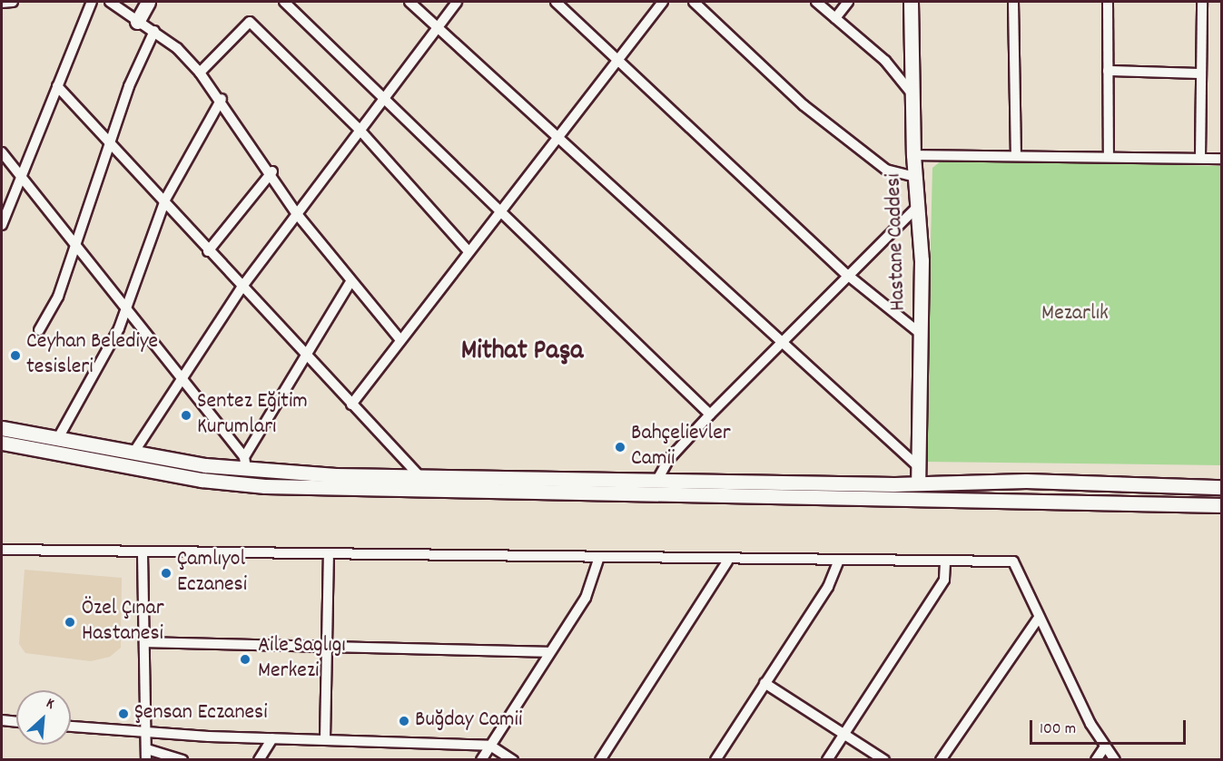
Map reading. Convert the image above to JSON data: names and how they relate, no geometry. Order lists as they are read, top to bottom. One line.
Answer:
{"streets":{"main road":["Hastane Caddesi"]},"districts":["Mithat Paşa"],"parks":["Mezarlık"],"places":["Ceyhan Belediye tesisleri","Sentez Eğitim Kurumları","Bahçelievler Camii","Çamlıyol Eczanesi","Özel Çınar Hastanesi","Aile Saglıgı Merkezi","Şensan Eczanesi","Buğday Camii"],"scale_bar":"100 m","north":"top right"}
